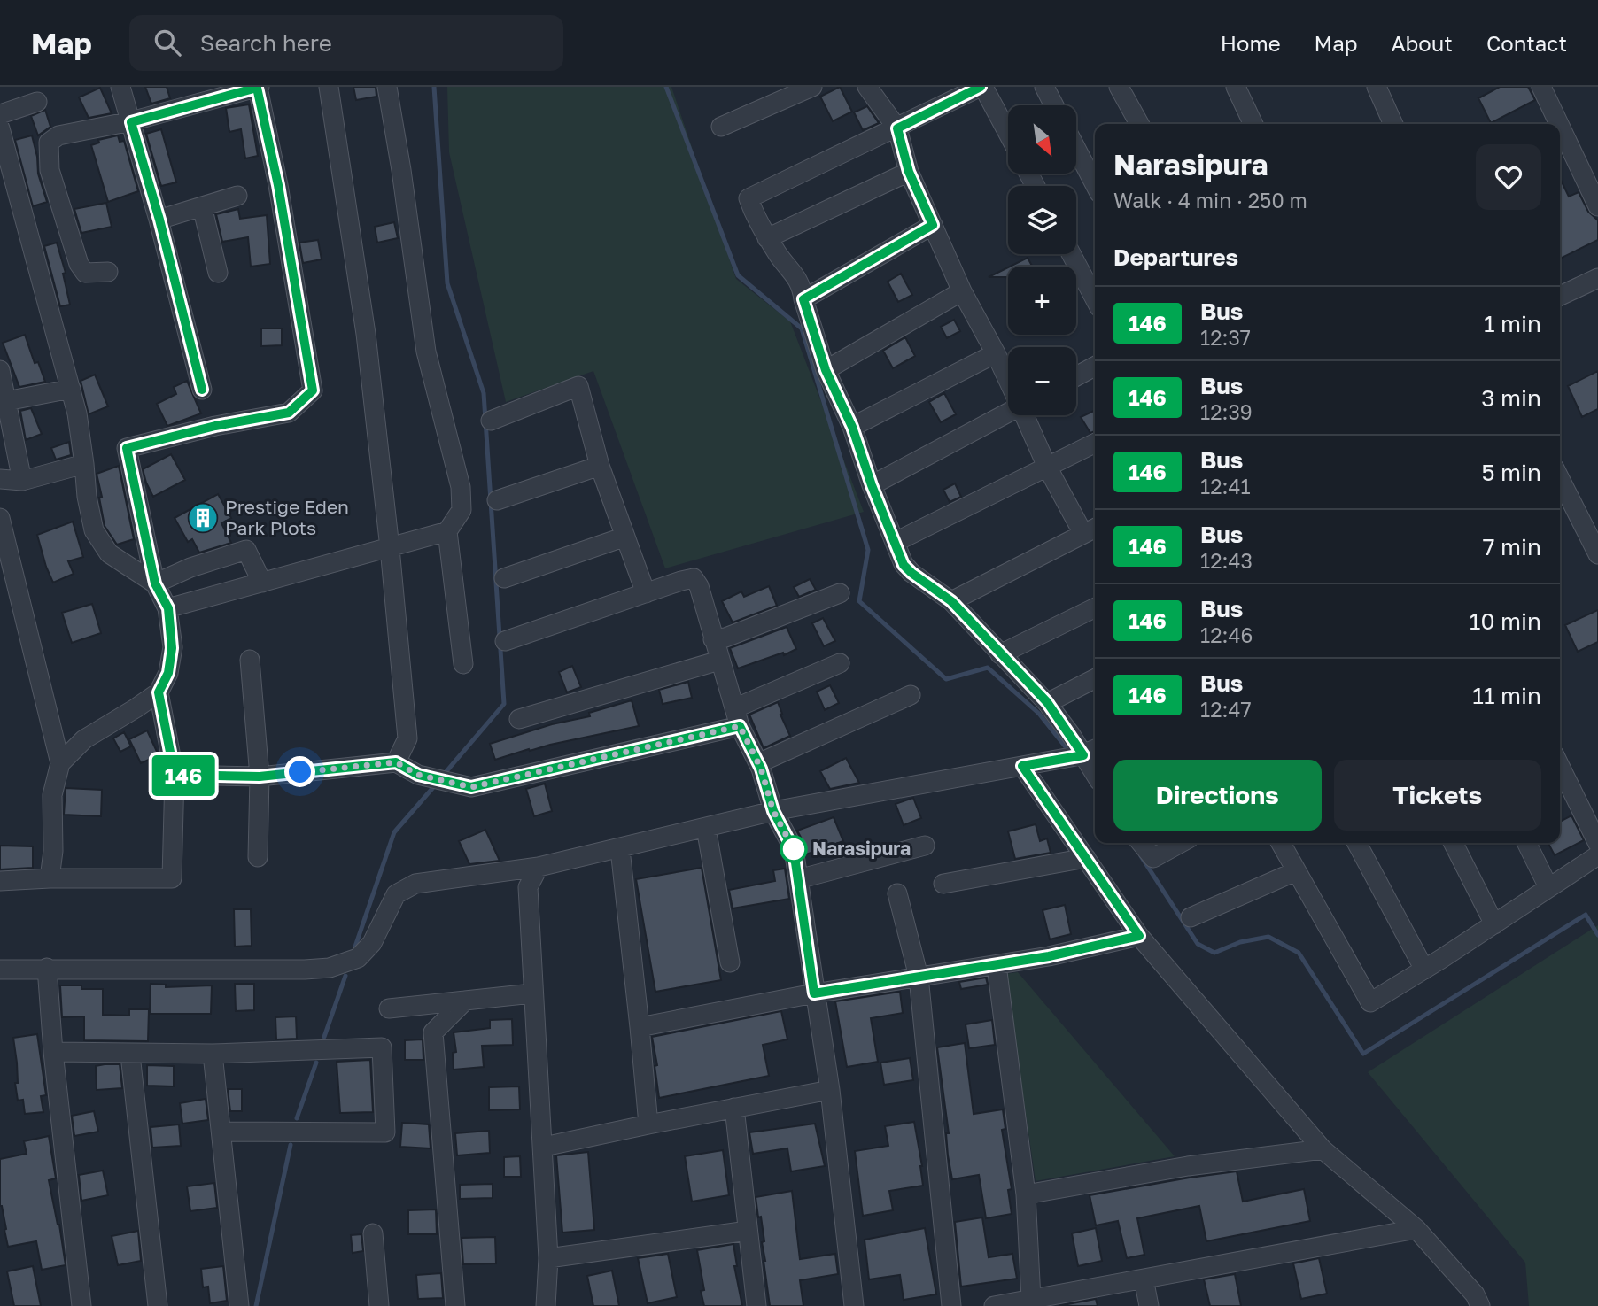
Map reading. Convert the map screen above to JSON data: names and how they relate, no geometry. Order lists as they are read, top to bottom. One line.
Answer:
{"places":{"building":["Prestige Eden Park Plots"],"other":["Narasipura"]},"lines":["bus line 146"],"north":"bottom right","page":{"header":"Map","search":"Search here","nav":["Home","Map","About","Contact"],"on_map":"146","map_buttons":["+","−"],"heading":[["Narasipura","Walk · 4 min · 250 m"],"Departures"],"list":[{"mark":"146","name":"Bus","note":"12:37","value":"1 min"},{"mark":"146","name":"Bus","note":"12:39","value":"3 min"},{"mark":"146","name":"Bus","note":"12:41","value":"5 min"},{"mark":"146","name":"Bus","note":"12:43","value":"7 min"},{"mark":"146","name":"Bus","note":"12:46","value":"10 min"},{"mark":"146","name":"Bus","note":"12:47","value":"11 min"}],"buttons":["Directions","Tickets"]}}
